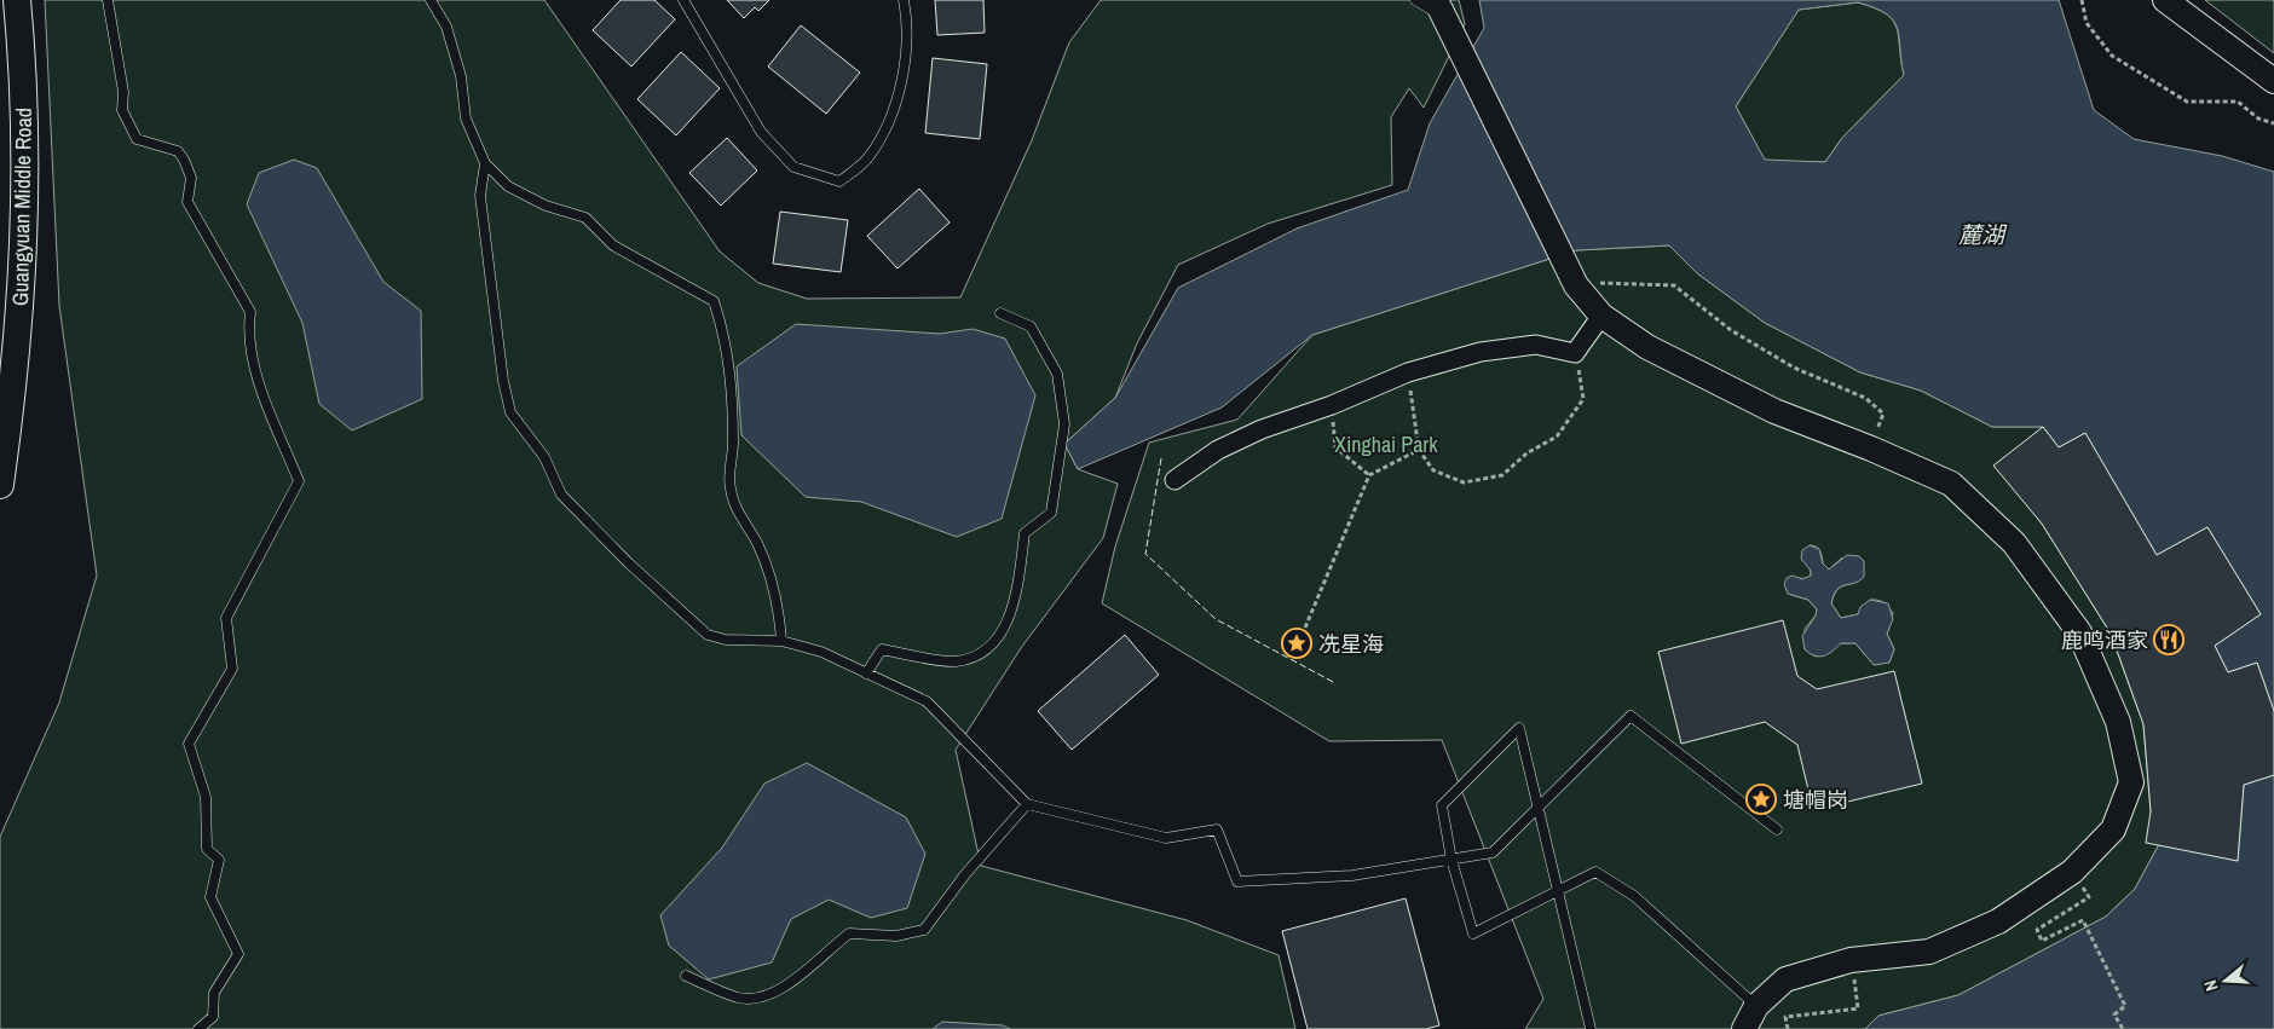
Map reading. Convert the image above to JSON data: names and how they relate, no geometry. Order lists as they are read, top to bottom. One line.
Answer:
{"streets":{"main road":["Guangyuan Middle Road"]},"water":["麓湖"],"parks":["Xinghai Park"],"places":{"restaurant":["鹿鸣酒家"],"place":["冼星海","塘帽岗"]},"north":"left"}
